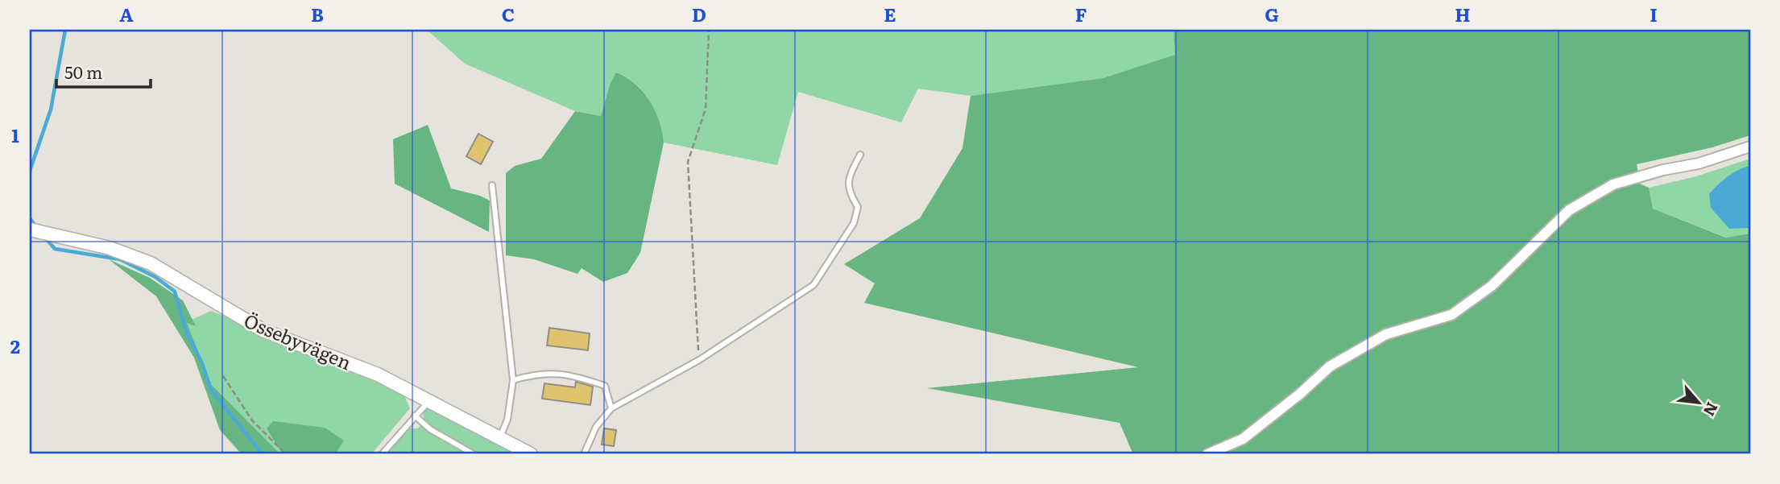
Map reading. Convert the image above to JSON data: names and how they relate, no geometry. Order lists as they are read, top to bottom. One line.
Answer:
{"streets":{"street":["Össebyvägen"]},"scale_bar":"50 m","north":"bottom right","grid":{"columns":["A","B","C","D","E","F","G","H","I"],"rows":["1","2"]}}
